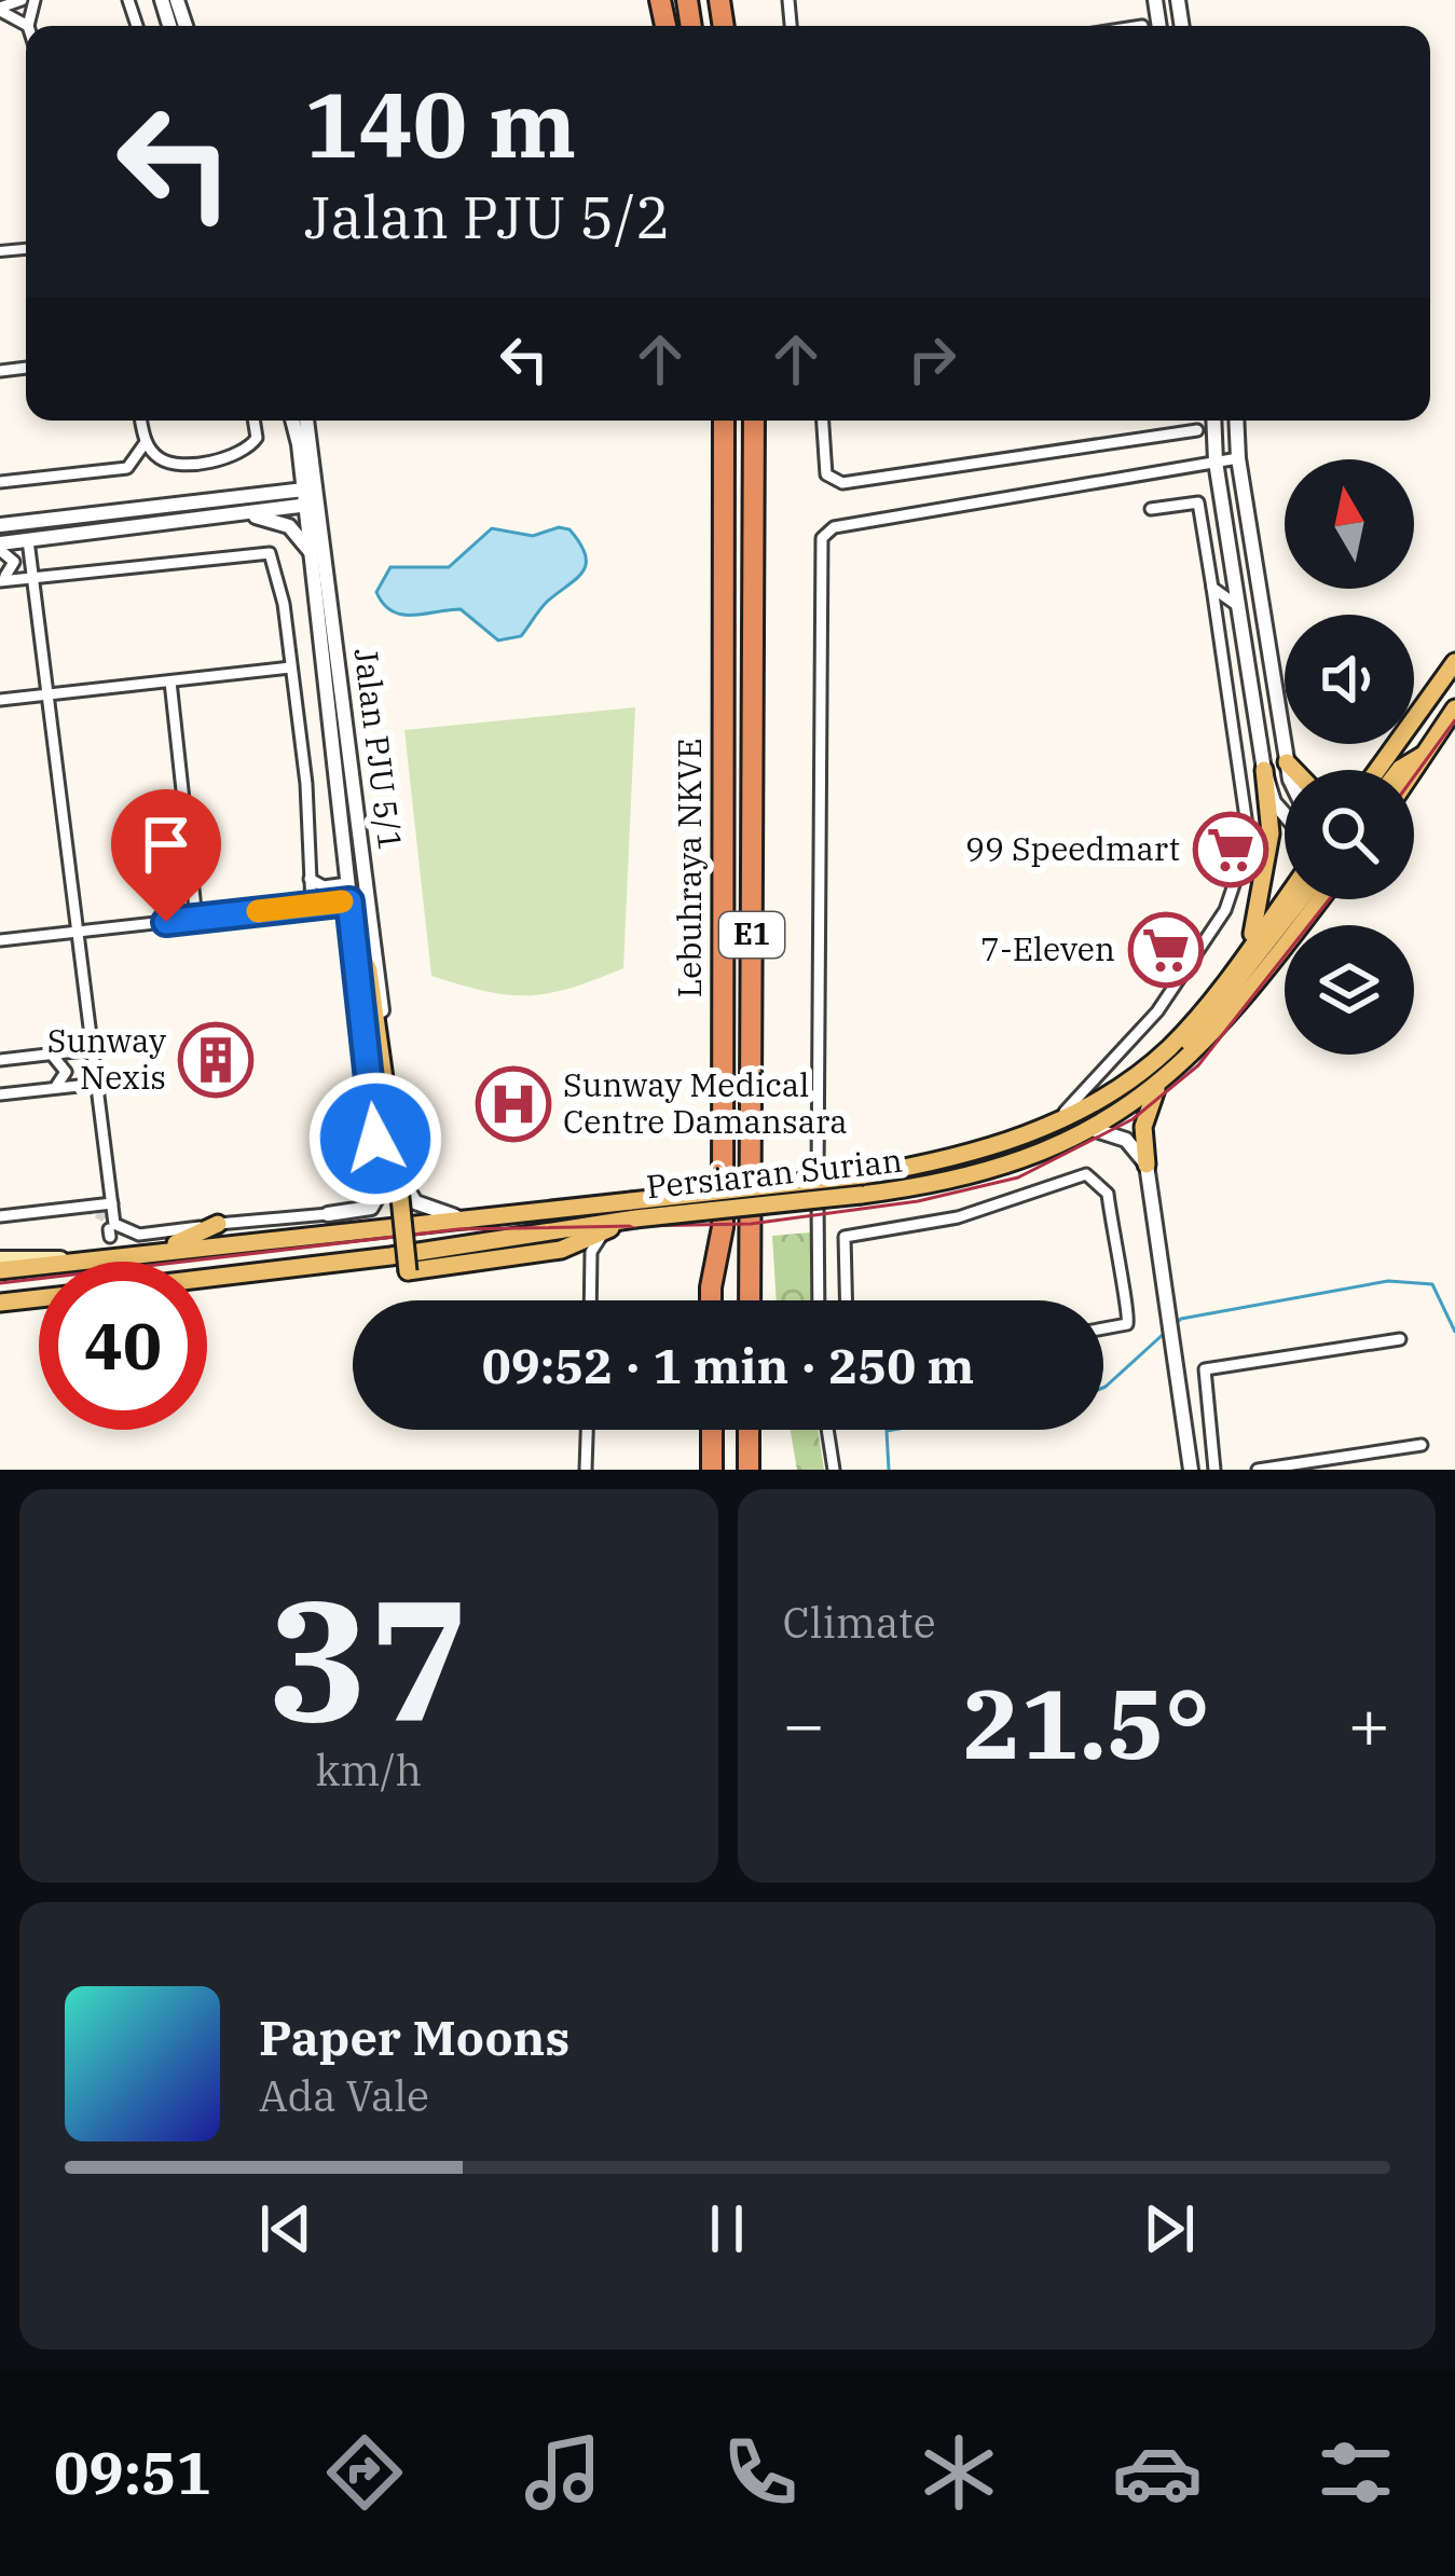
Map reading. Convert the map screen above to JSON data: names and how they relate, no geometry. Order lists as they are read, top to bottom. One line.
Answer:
{"streets":{"highway":["Lebuhraya NKVE","E1"],"main road":["Persiaran Surian"],"street":["Jalan PJU 5/1"]},"places":{"supermarket":["99 Speedmart","7-Eleven"],"building":["Sunway Nexis"],"hospital":["Sunway Medical Centre Damansara"]},"north":"top","page":{"turn":["140 m","Jalan PJU 5/2"],"limit":"40","trip":"09:52 · 1 min · 250 m","tile":[["37","km/h"],"Climate"],"heat":["−","21.5°","+"],"song":["Paper Moons","Ada Vale"],"tabs":"09:51"}}
